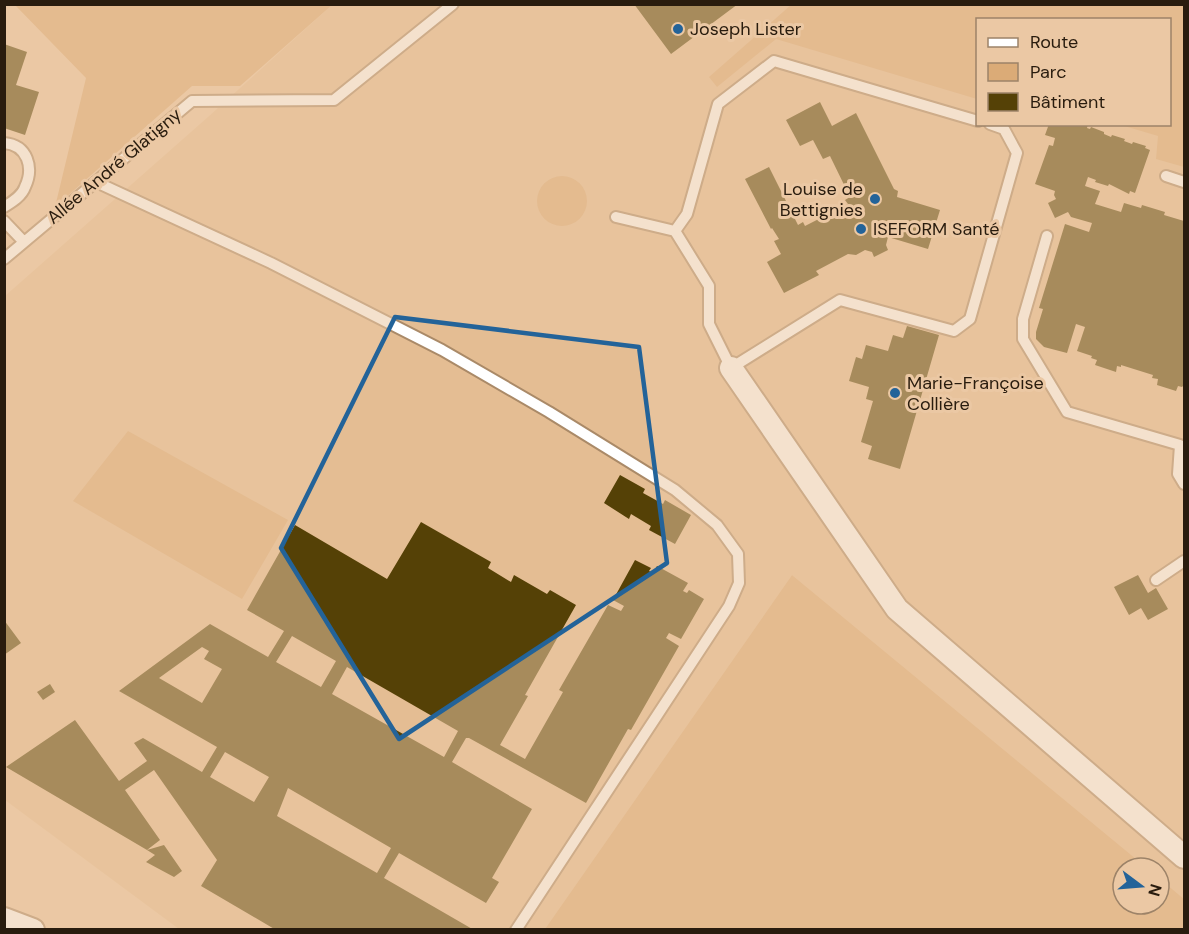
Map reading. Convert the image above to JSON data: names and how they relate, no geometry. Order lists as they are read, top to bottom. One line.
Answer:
{"streets":{"lane":["Allée André Glatigny"]},"places":["Joseph Lister","Louise de Bettignies","ISEFORM Santé","Marie-Françoise Collière"],"legend":["Route","Parc","Bâtiment"],"north":"right"}
